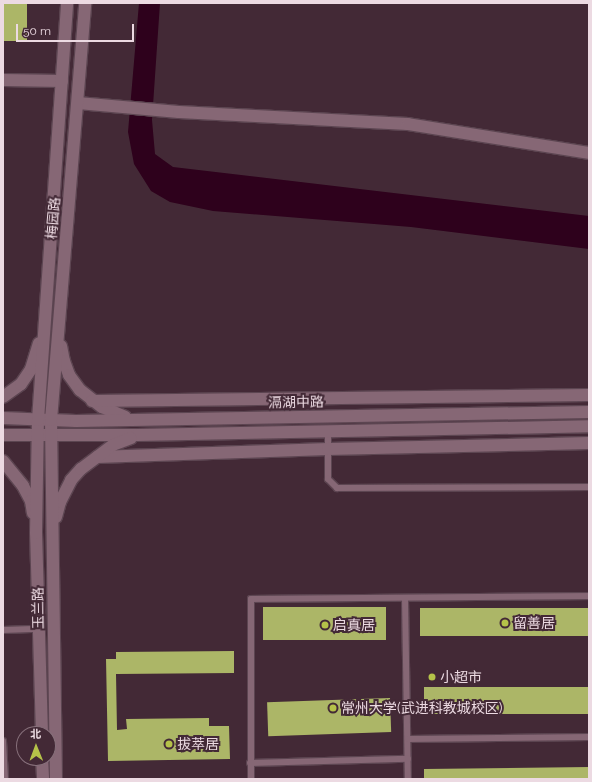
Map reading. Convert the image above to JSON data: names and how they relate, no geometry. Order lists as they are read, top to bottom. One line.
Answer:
{"streets":{"street":["梅园路","滆湖中路","玉兰路"]},"crossings":[["梅园路","滆湖中路"],["梅园路","玉兰路"],["滆湖中路","玉兰路"]],"places":["留善居","启真居","小超市","常州大学(武进科教城校区)","拔萃居"],"scale_bar":"50 m","north":"top"}
